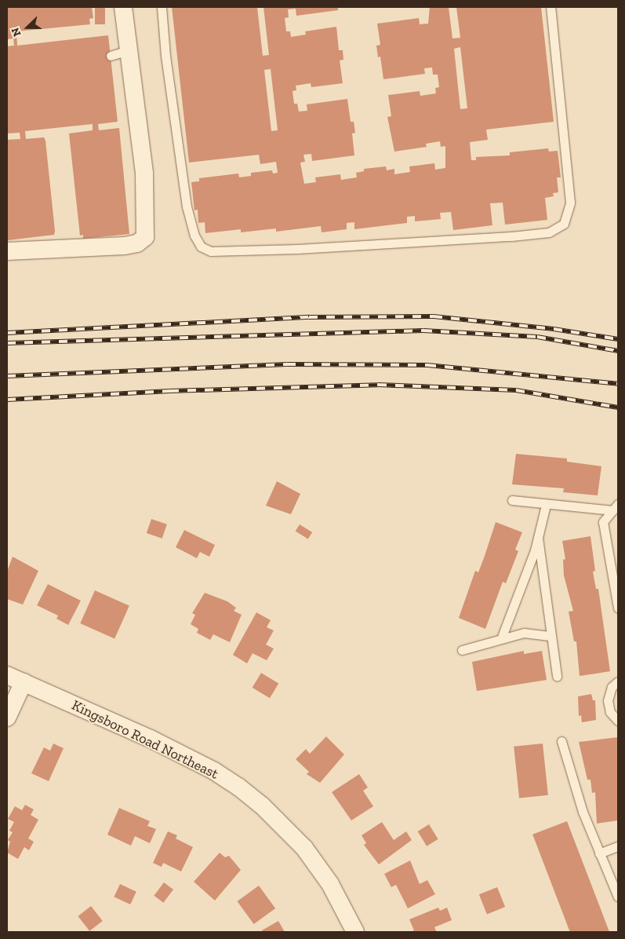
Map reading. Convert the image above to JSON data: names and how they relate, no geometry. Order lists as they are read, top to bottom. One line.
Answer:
{"streets":{"street":["Kingsboro Road Northeast"]},"north":"left"}
